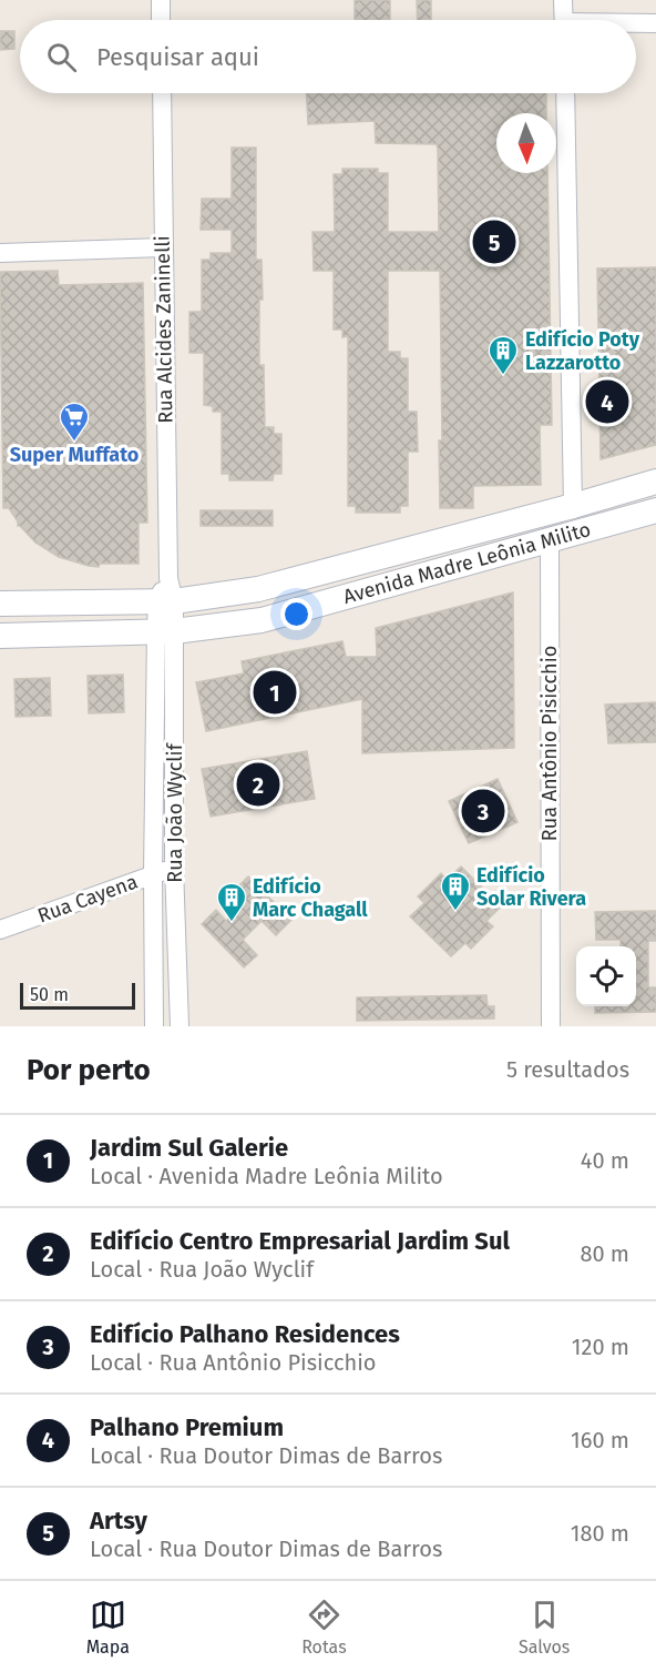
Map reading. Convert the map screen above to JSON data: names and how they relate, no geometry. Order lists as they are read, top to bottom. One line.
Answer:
{"streets":{"main road":["Avenida Madre Leônia Milito"],"street":["Rua Alcides Zaninelli","Rua Antônio Pisicchio","Rua João Wyclif","Rua Cayena"]},"crossings":[["Rua Alcides Zaninelli","Avenida Madre Leônia Milito"],["Rua Alcides Zaninelli","Rua João Wyclif"],["Avenida Madre Leônia Milito","Rua Antônio Pisicchio"],["Avenida Madre Leônia Milito","Rua João Wyclif"],["Rua João Wyclif","Rua Cayena"]],"places":{"building":["Edifício Poty Lazzarotto","Edifício Solar Rivera","Edifício Marc Chagall"],"supermarket":["Super Muffato"]},"scale_bar":"50 m","north":"bottom","page":{"search":"Pesquisar aqui","pins":["5","4","1","2","3"],"scale":"50 m","heading":["Por perto","5 resultados"],"list":[{"mark":"1","name":"Jardim Sul Galerie","note":"Local · Avenida Madre Leônia Milito","value":"40 m"},{"mark":"2","name":"Edifício Centro Empresarial Jardim Sul","note":"Local · Rua João Wyclif","value":"80 m"},{"mark":"3","name":"Edifício Palhano Residences","note":"Local · Rua Antônio Pisicchio","value":"120 m"},{"mark":"4","name":"Palhano Premium","note":"Local · Rua Doutor Dimas de Barros","value":"160 m"},{"mark":"5","name":"Artsy","note":"Local · Rua Doutor Dimas de Barros","value":"180 m"}],"nav":["Mapa","Rotas","Salvos"]}}
